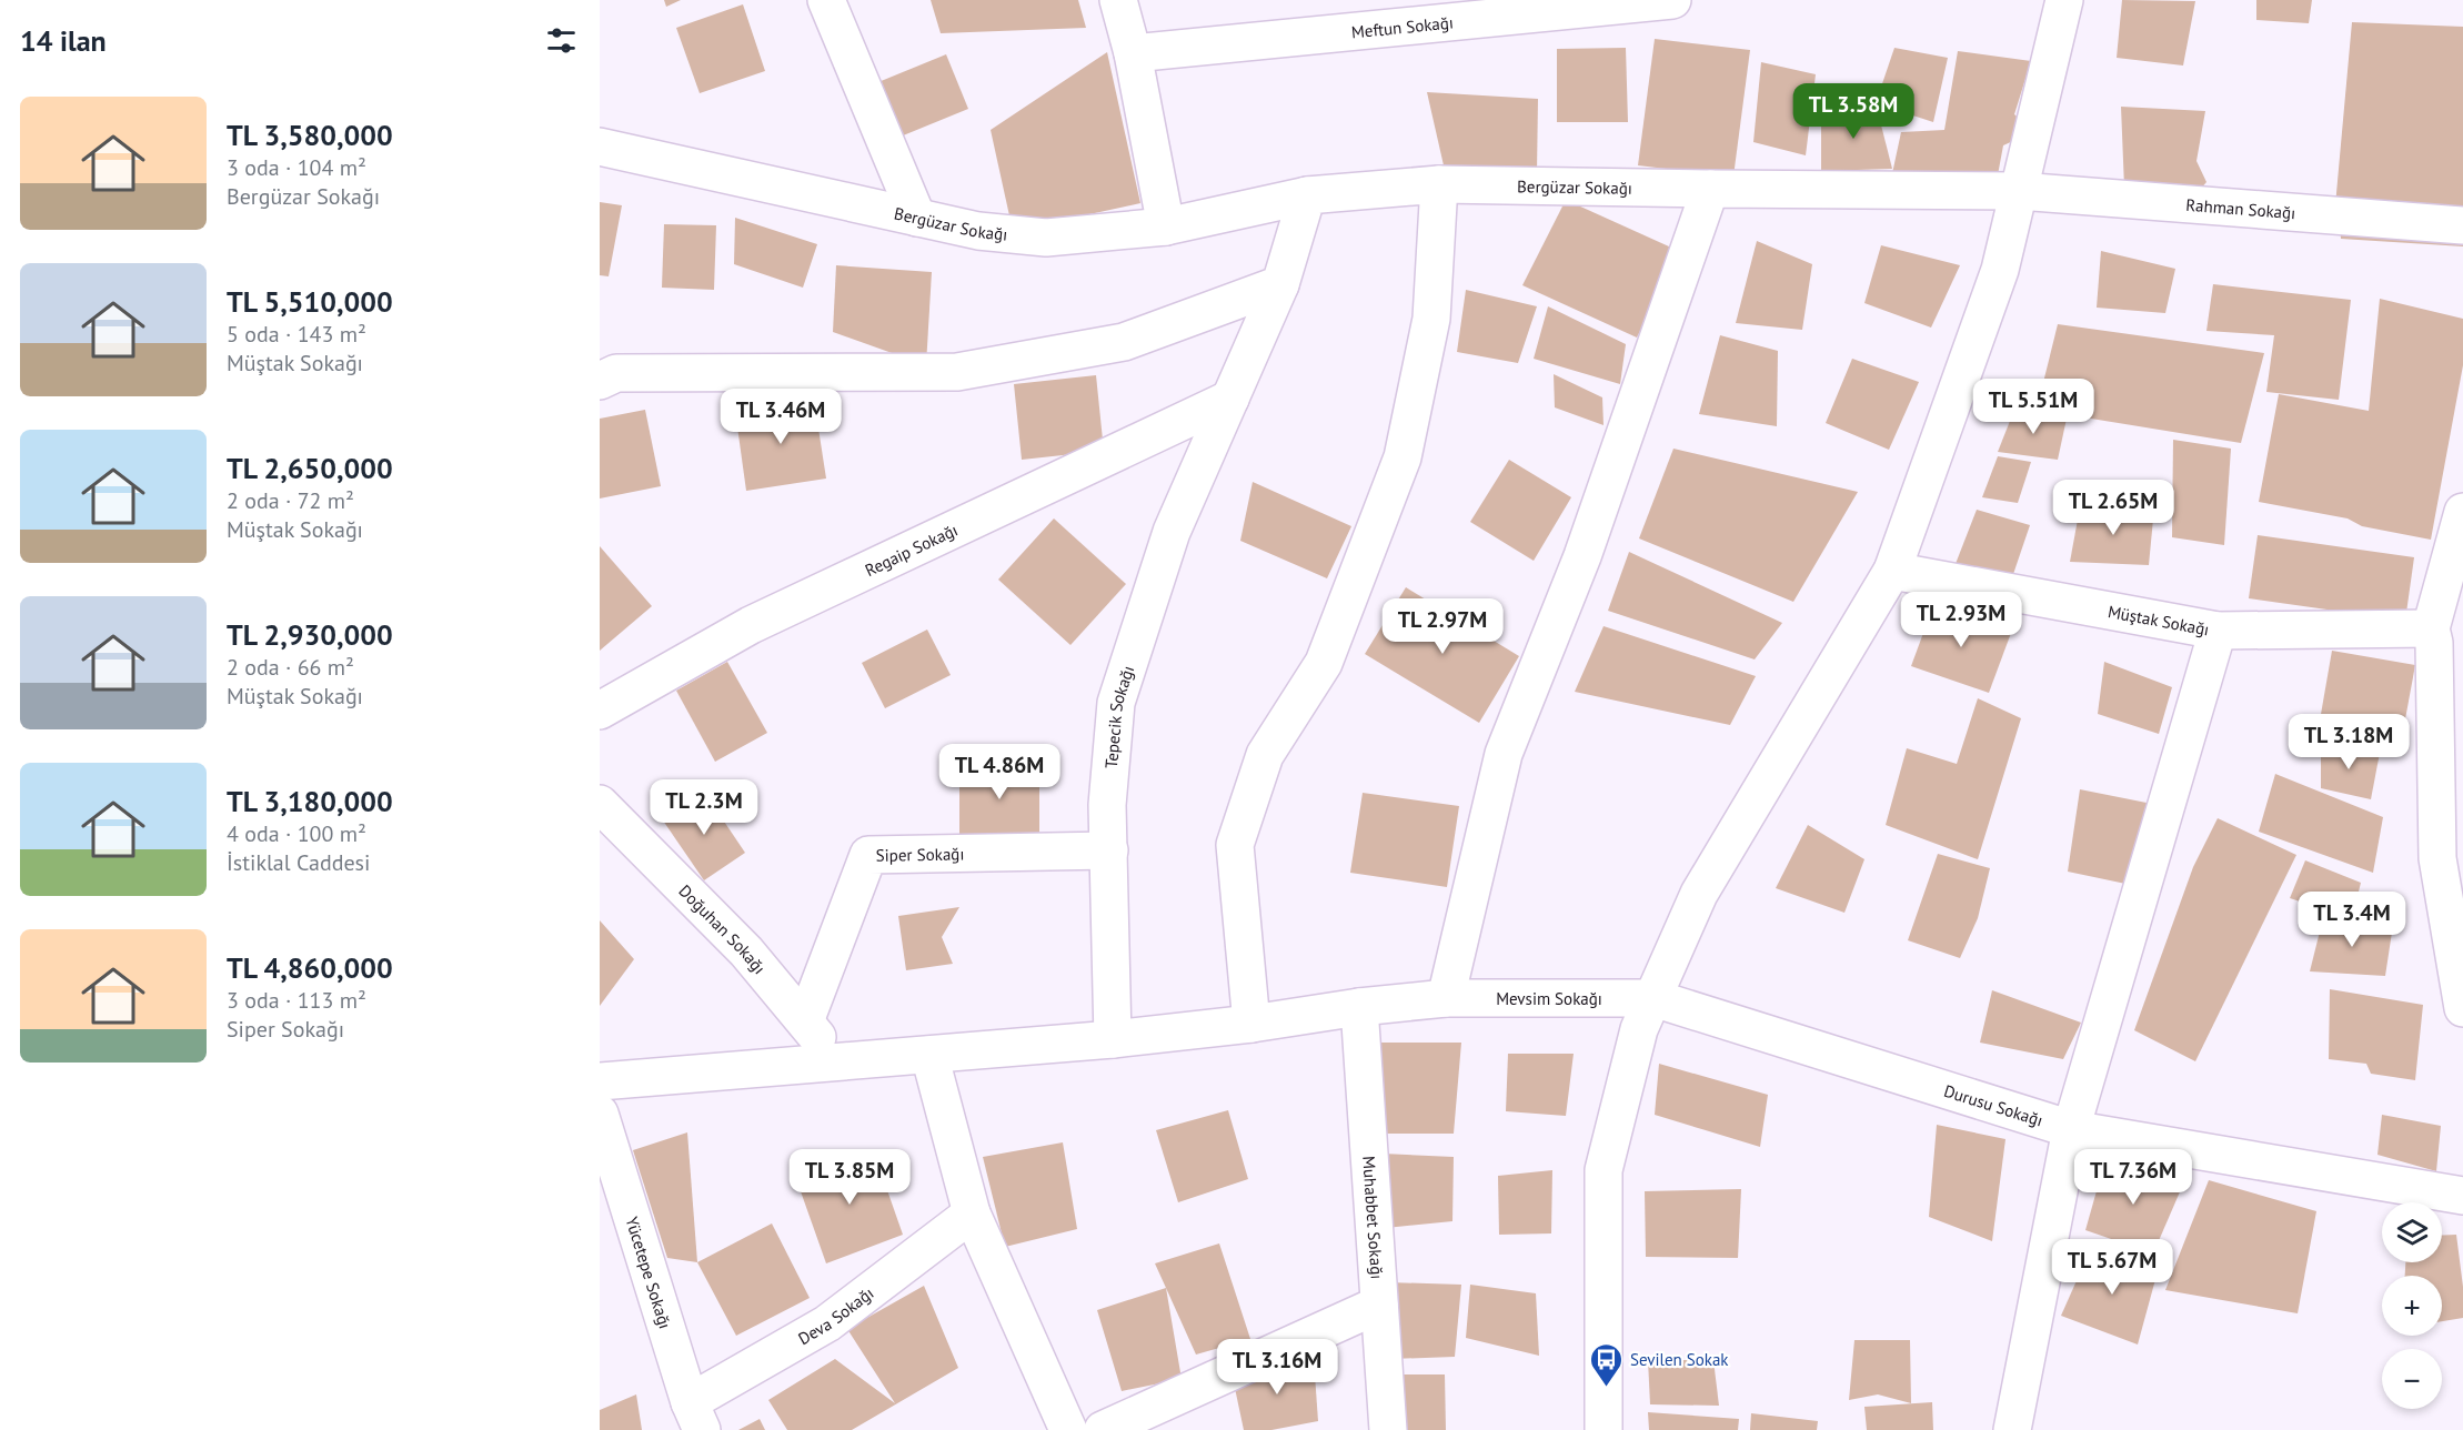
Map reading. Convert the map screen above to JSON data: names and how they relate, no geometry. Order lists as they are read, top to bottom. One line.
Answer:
{"streets":{"street":["Meftun Sokağı","Bergüzar Sokağı","Rahman Sokağı","Regaip Sokağı","Müştak Sokağı","Tepecik Sokağı","Siper Sokağı","Doğuhan Sokağı","Mevsim Sokağı","Durusu Sokağı","Muhabbet Sokağı","Yücetepe Sokağı","Deva Sokağı"]},"crossings":[["Bergüzar Sokağı","Rahman Sokağı"],["Bergüzar Sokağı","Tepecik Sokağı"],["Regaip Sokağı","Tepecik Sokağı"],["Tepecik Sokağı","Siper Sokağı"],["Siper Sokağı","Doğuhan Sokağı"],["Mevsim Sokağı","Durusu Sokağı"],["Mevsim Sokağı","Muhabbet Sokağı"],["Yücetepe Sokağı","Deva Sokağı"]],"places":{"bus stop":["Sevilen Sokak"]},"page":{"heading":"14 ilan","list":[{"name":"TL 3,580,000","note":"3 oda · 104 m² · Bergüzar Sokağı"},{"name":"TL 5,510,000","note":"5 oda · 143 m² · Müştak Sokağı"},{"name":"TL 2,650,000","note":"2 oda · 72 m² · Müştak Sokağı"},{"name":"TL 2,930,000","note":"2 oda · 66 m² · Müştak Sokağı"},{"name":"TL 3,180,000","note":"4 oda · 100 m² · İstiklal Caddesi"},{"name":"TL 4,860,000","note":"3 oda · 113 m² · Siper Sokağı"}],"price":["TL 3.58M","TL 5.51M","TL 3.46M","TL 2.65M","TL 2.93M","TL 2.97M","TL 3.18M","TL 4.86M","TL 2.3M","TL 3.4M","TL 3.85M","TL 7.36M","TL 5.67M","TL 3.16M"],"map_buttons":["+","−"]}}
